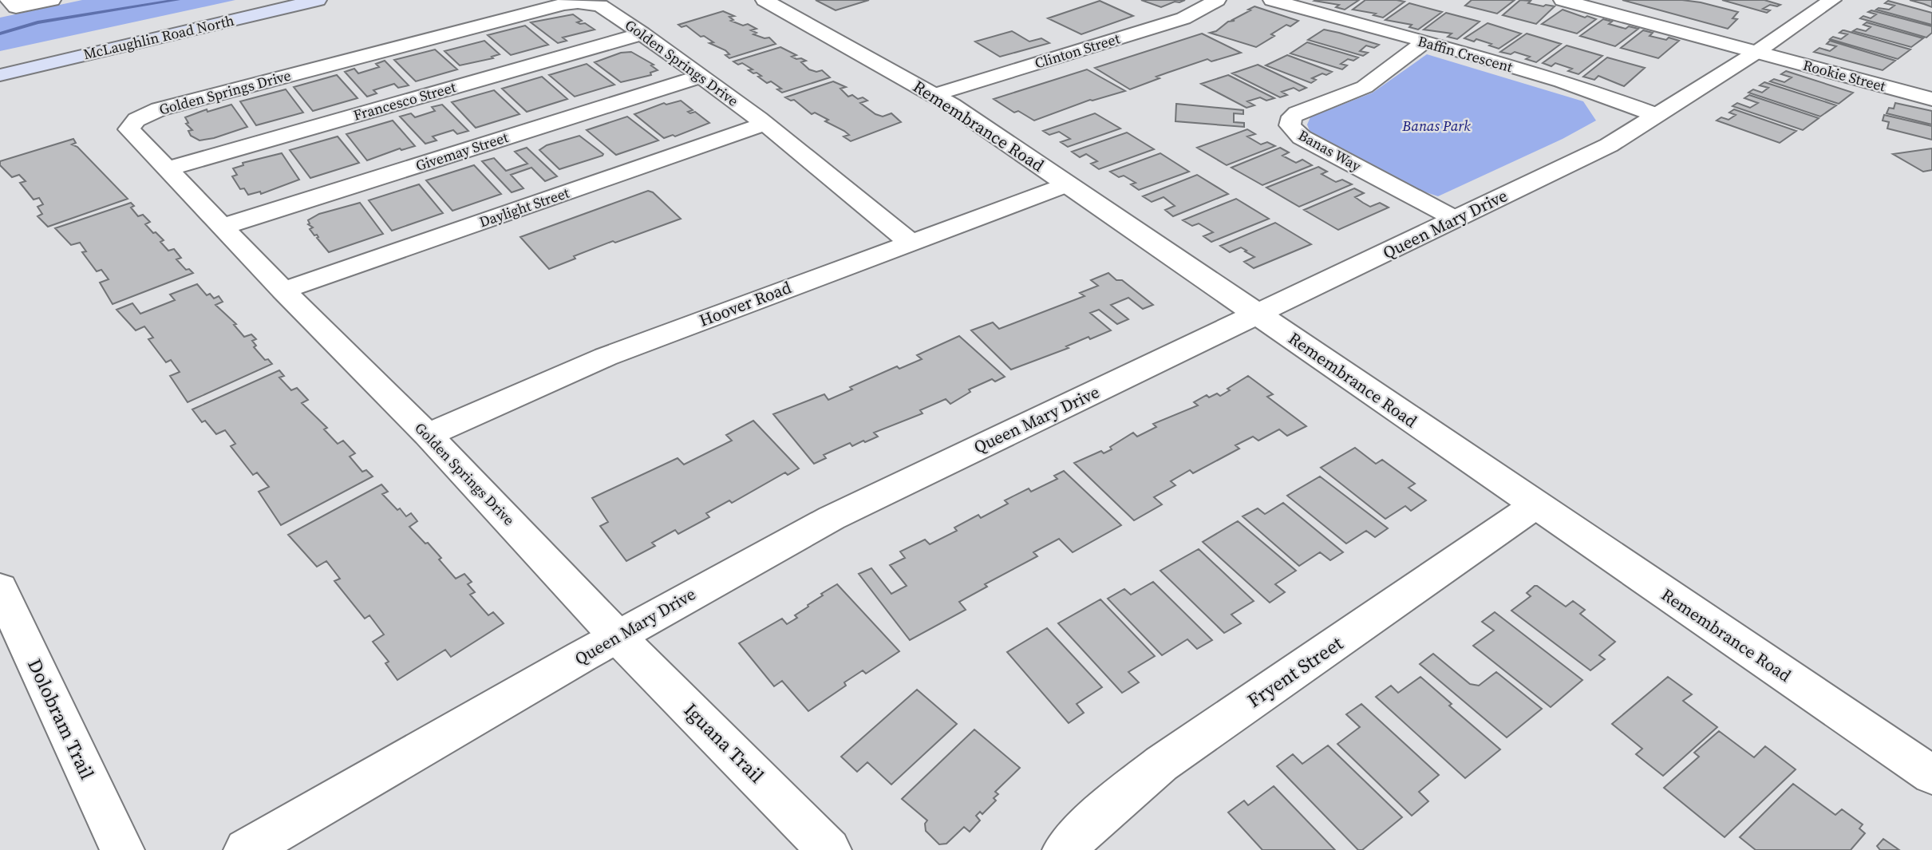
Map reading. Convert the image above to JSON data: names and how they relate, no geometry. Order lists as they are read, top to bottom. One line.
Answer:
{"streets":{"main road":["McLaughlin Road North"],"street":["Clinton Street","Baffin Crescent","Golden Springs Drive","Rookie Street","Francesco Street","Remembrance Road","Banas Way","Givemay Street","Daylight Street","Queen Mary Drive","Hoover Road","Fryent Street","Dolobram Trail","Iguana Trail"]},"crossings":[["Clinton Street","Remembrance Road"],["Baffin Crescent","Banas Way"],["Baffin Crescent","Queen Mary Drive"],["Golden Springs Drive","Francesco Street"],["Golden Springs Drive","Givemay Street"],["Golden Springs Drive","Daylight Street"],["Golden Springs Drive","Queen Mary Drive"],["Golden Springs Drive","Hoover Road"],["Golden Springs Drive","Iguana Trail"],["Rookie Street","Queen Mary Drive"],["Remembrance Road","Queen Mary Drive"],["Remembrance Road","Hoover Road"],["Remembrance Road","Fryent Street"],["Banas Way","Queen Mary Drive"],["Queen Mary Drive","Iguana Trail"]],"parks":["Banas Park"]}
